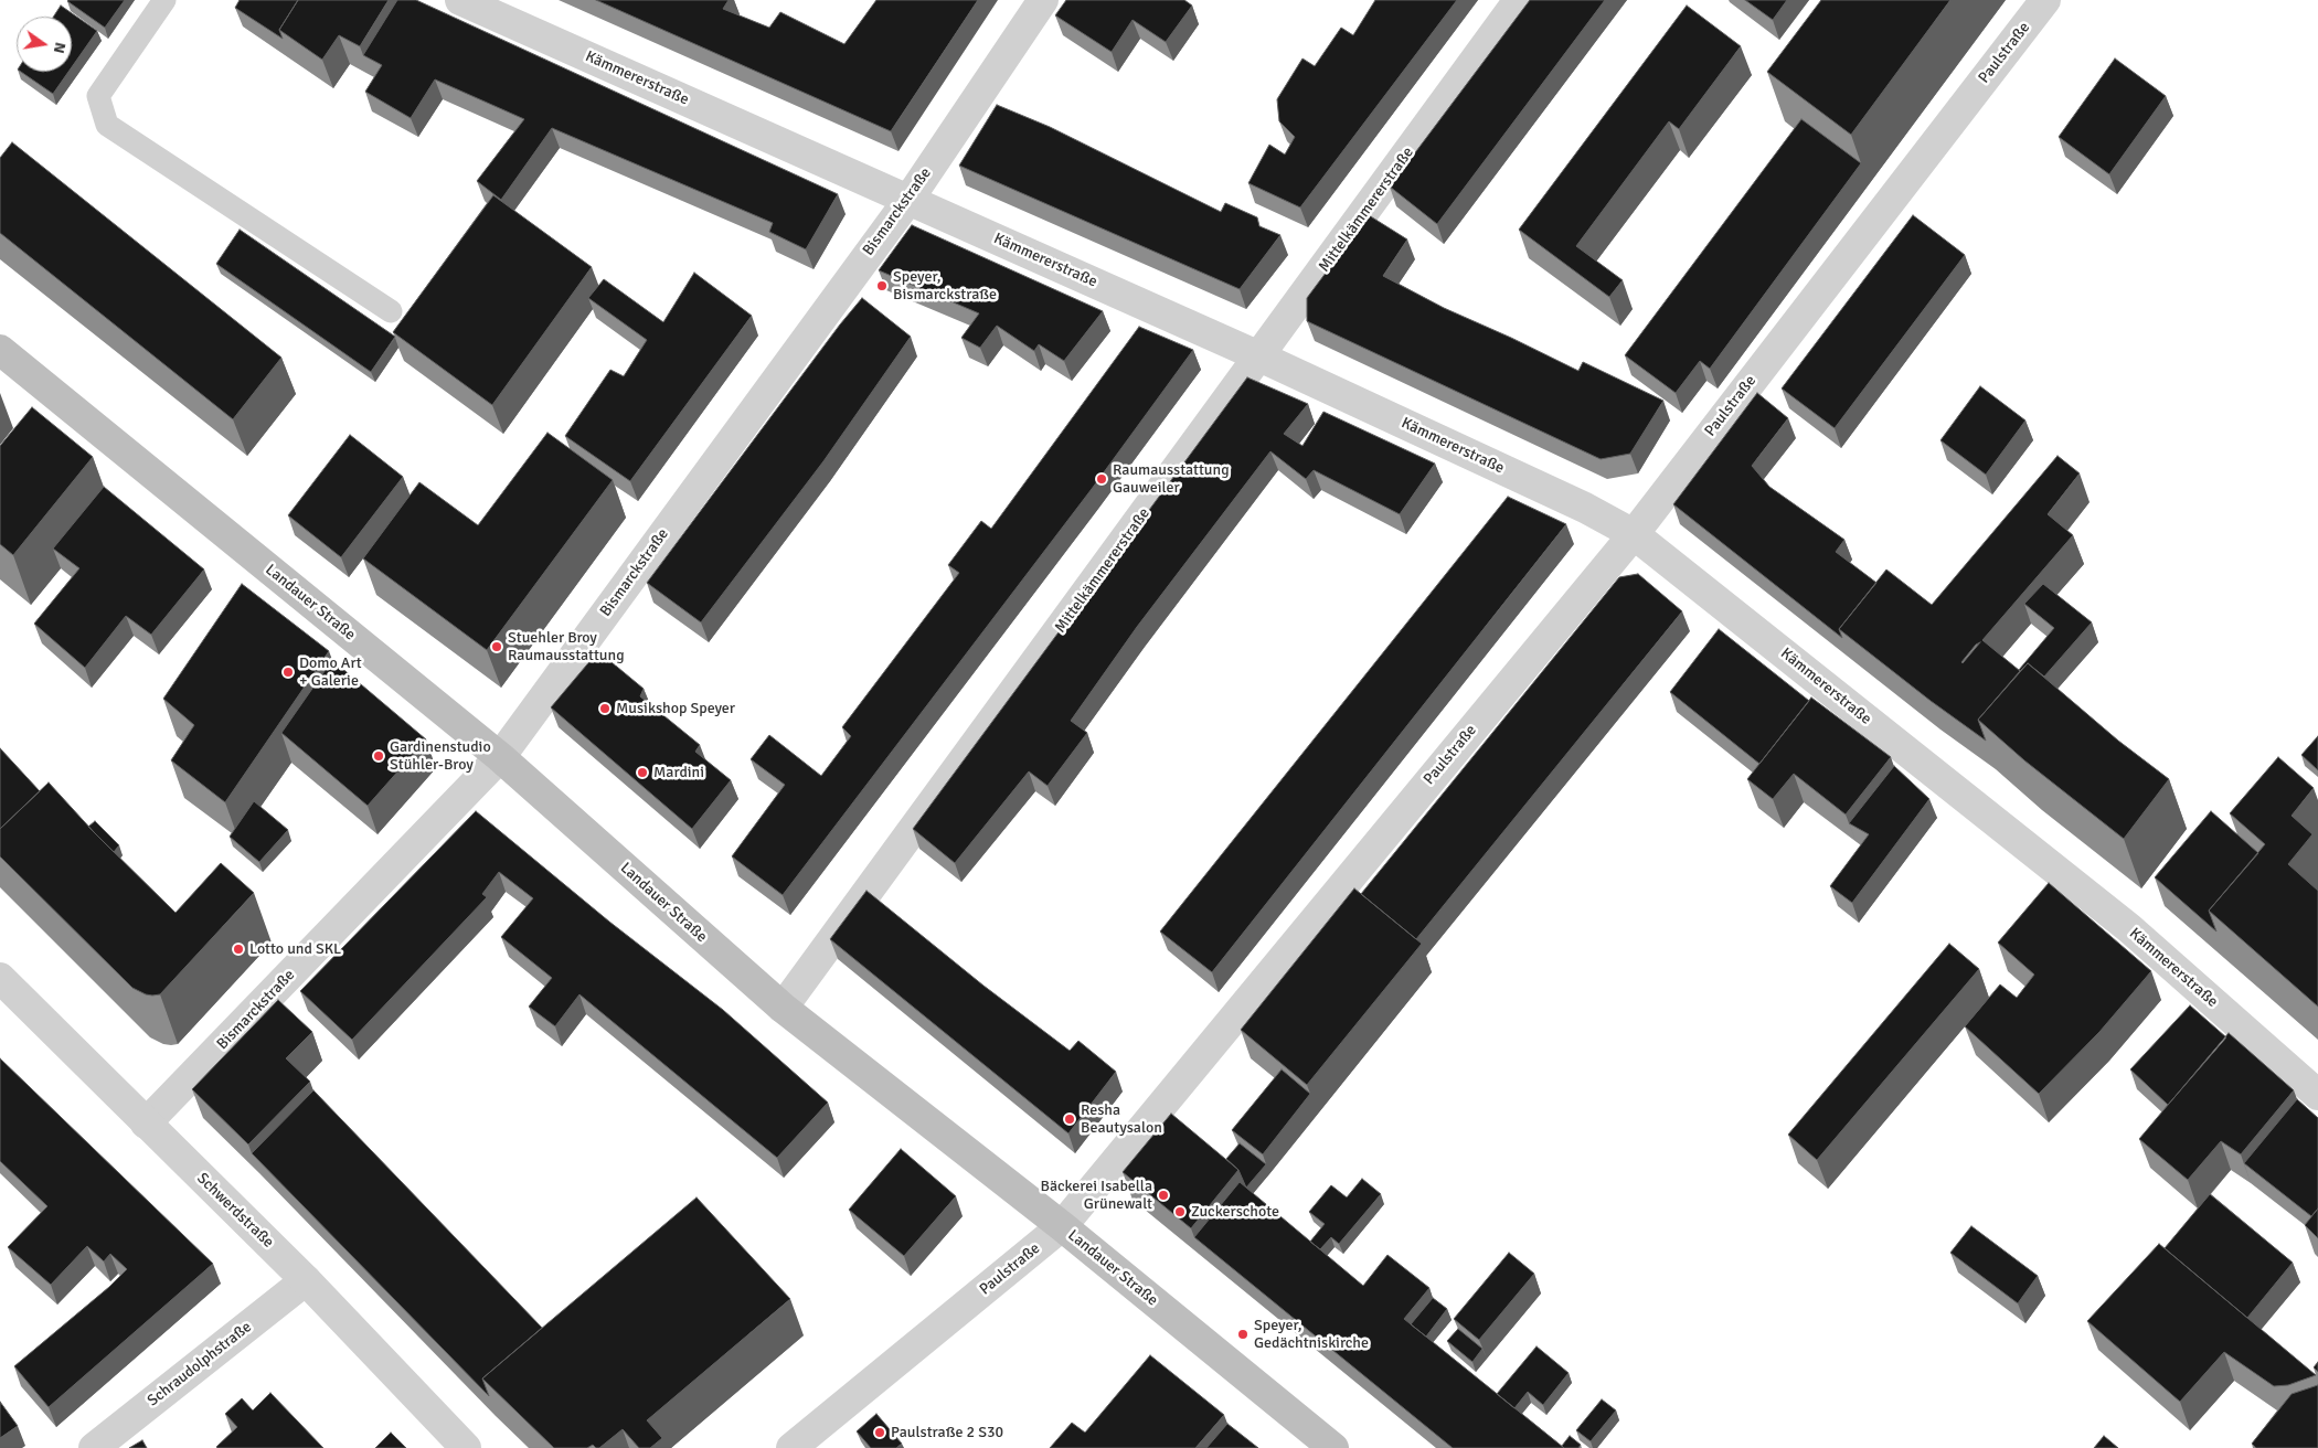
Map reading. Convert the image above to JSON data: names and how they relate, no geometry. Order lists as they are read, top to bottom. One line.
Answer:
{"streets":{"main road":["Landauer Straße"],"street":["Paulstraße","Kämmererstraße","Mittelkämmererstraße","Bismarckstraße","Schwerdstraße","Schraudolphstraße"]},"crossings":[["Paulstraße","Kämmererstraße"],["Paulstraße","Landauer Straße"],["Kämmererstraße","Mittelkämmererstraße"],["Kämmererstraße","Bismarckstraße"],["Mittelkämmererstraße","Landauer Straße"],["Bismarckstraße","Landauer Straße"],["Bismarckstraße","Schwerdstraße"],["Schwerdstraße","Schraudolphstraße"]],"places":["Speyer, Bismarckstraße","Raumausstattung Gauweiler","Stuehler Broy Raumausstattung","Domo Art + Galerie","Musikshop Speyer","Gardinenstudio Stühler-Broy","Mardini","Lotto und SKL","Resha Beautysalon","Bäckerei Isabella Grünewalt","Zuckerschote","Speyer, Gedächtniskirche","Paulstraße 2 S30"],"north":"right"}
